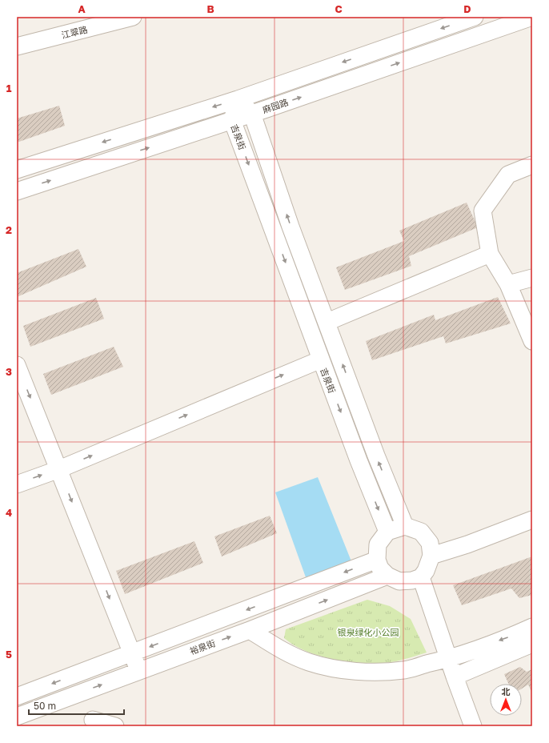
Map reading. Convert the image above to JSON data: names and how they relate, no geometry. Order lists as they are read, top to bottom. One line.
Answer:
{"streets":{"street":["江翠路","麻园路","吉泉街","裕泉街"]},"crossings":[["麻园路","吉泉街"],["吉泉街","裕泉街"]],"parks":["银泉绿化小公园"],"scale_bar":"50 m","north":"top","grid":{"columns":["A","B","C","D"],"rows":["1","2","3","4","5"]}}
